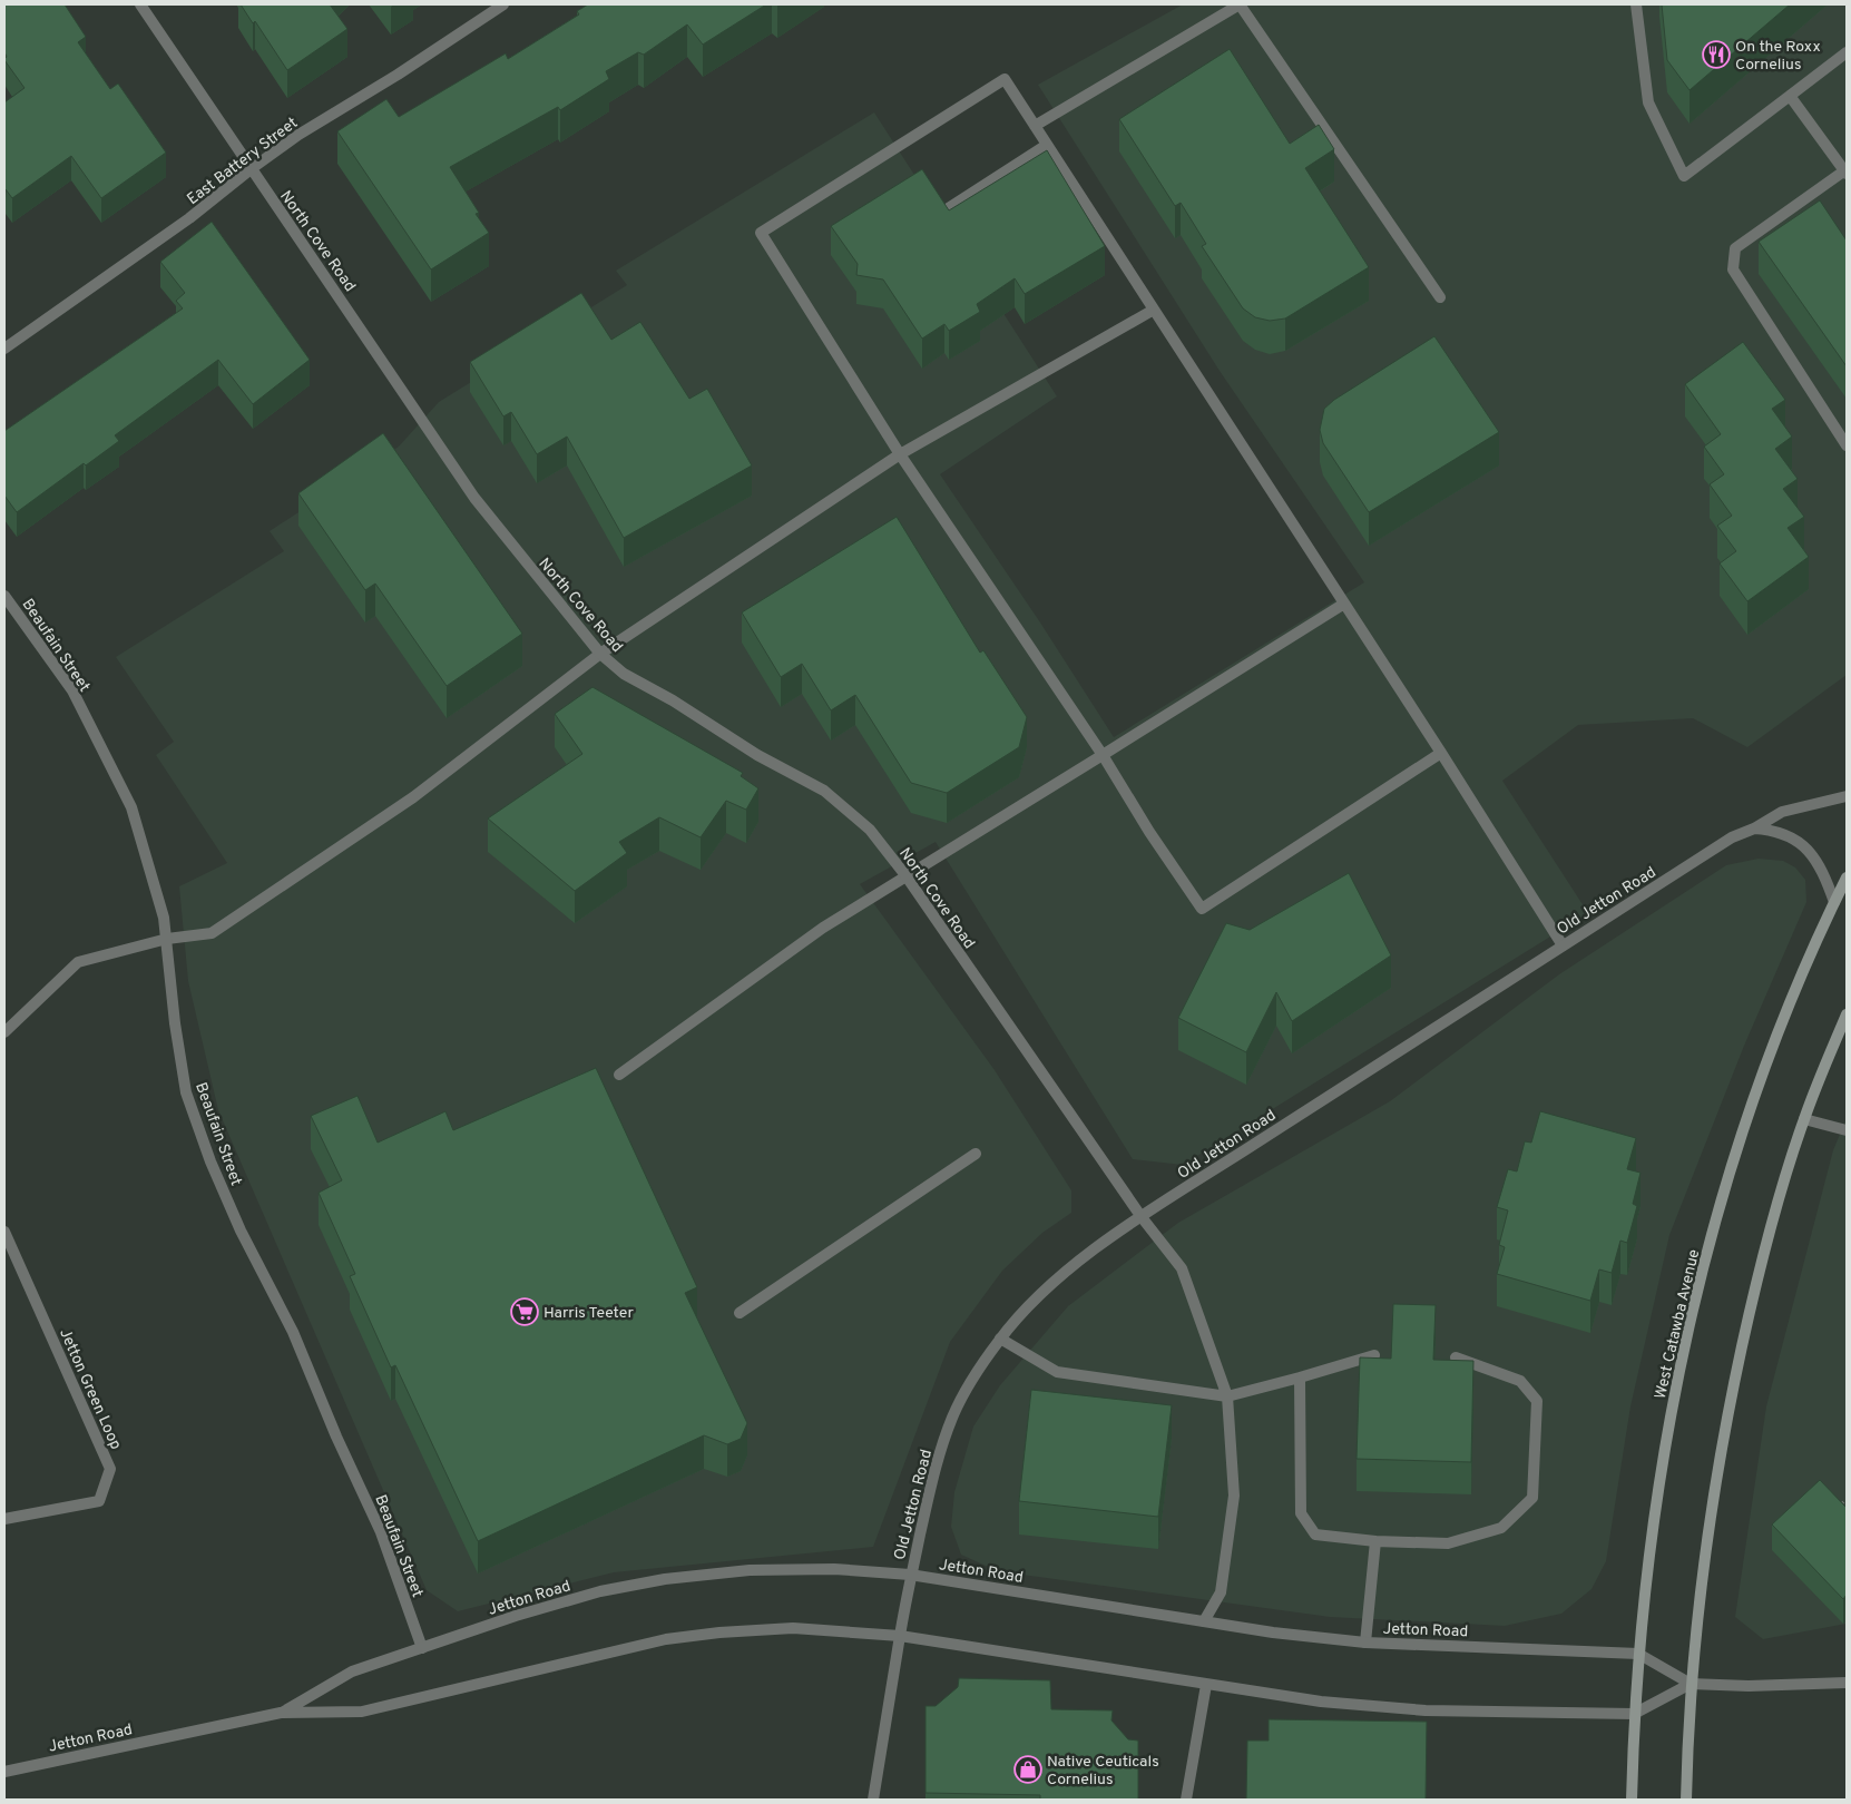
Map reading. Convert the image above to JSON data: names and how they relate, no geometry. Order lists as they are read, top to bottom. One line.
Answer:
{"streets":{"main road":["West Catawba Avenue"],"street":["East Battery Street","North Cove Road","Beaufain Street","Old Jetton Road","Jetton Green Loop","Jetton Road"]},"crossings":[["East Battery Street","North Cove Road"],["North Cove Road","Old Jetton Road"],["North Cove Road","Jetton Road"],["Beaufain Street","Jetton Road"],["Old Jetton Road","Jetton Road"],["West Catawba Avenue","Jetton Road"]],"places":{"restaurant":["On the Roxx Cornelius"],"supermarket":["Harris Teeter"],"shop":["Native Ceuticals Cornelius"]}}
